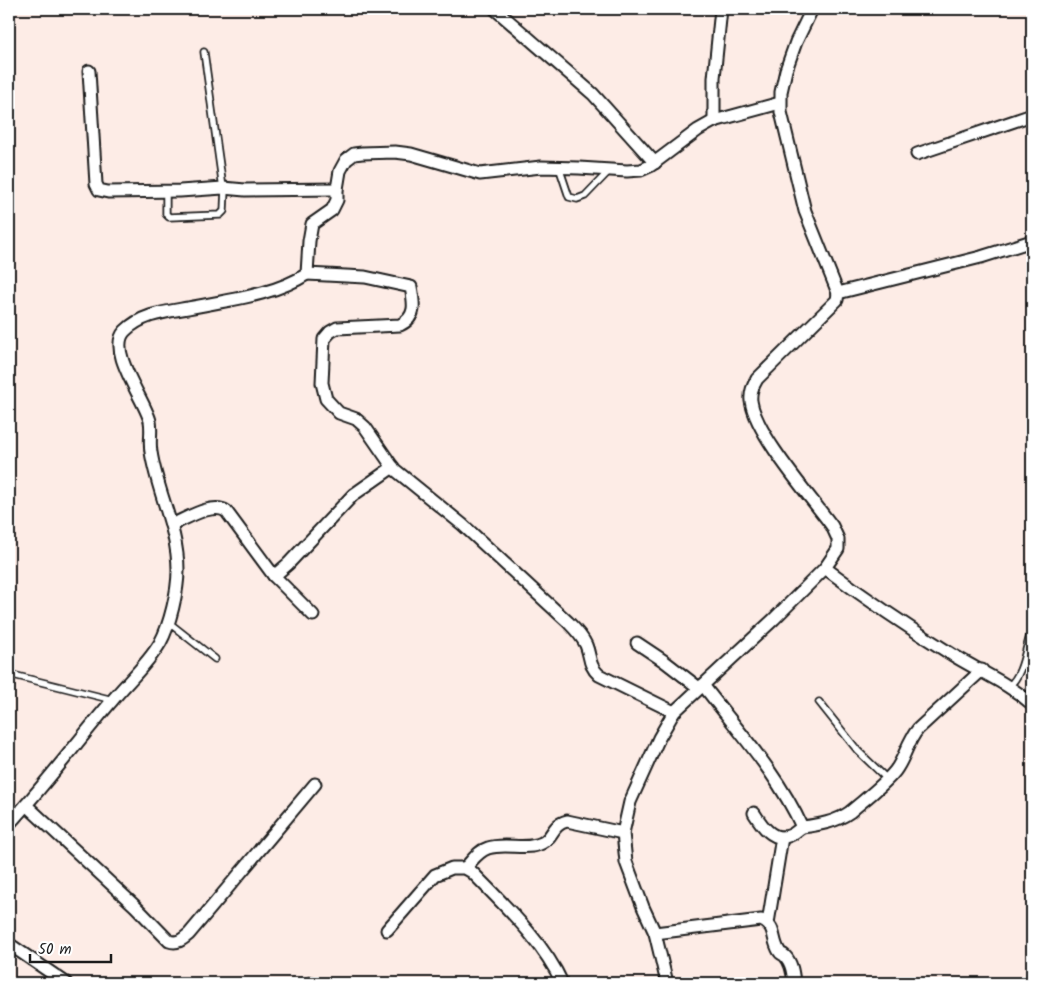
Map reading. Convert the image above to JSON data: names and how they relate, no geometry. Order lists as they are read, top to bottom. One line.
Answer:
{"scale_bar":"50 m"}
